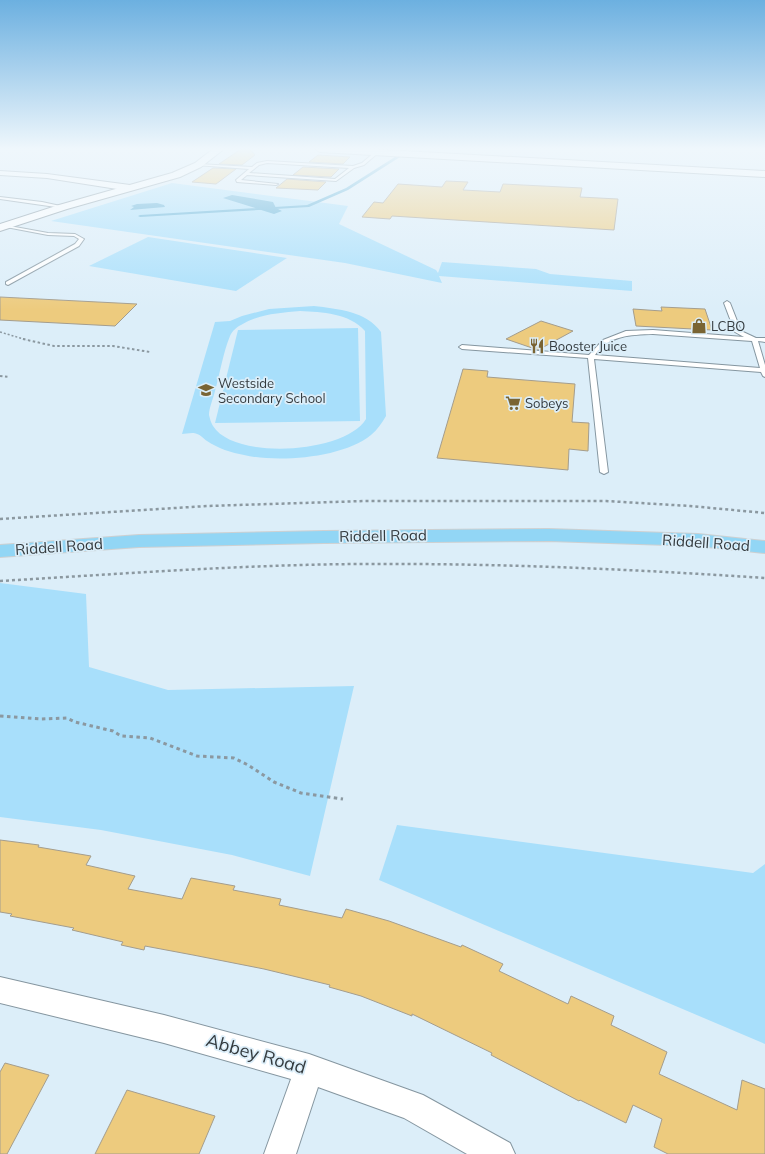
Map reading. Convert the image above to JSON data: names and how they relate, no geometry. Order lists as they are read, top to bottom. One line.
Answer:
{"streets":{"main road":["Riddell Road"],"street":["Abbey Road"]},"places":{"shop":["LCBO"],"restaurant":["Booster Juice"],"school or university":["Westside Secondary School"],"supermarket":["Sobeys"]}}
